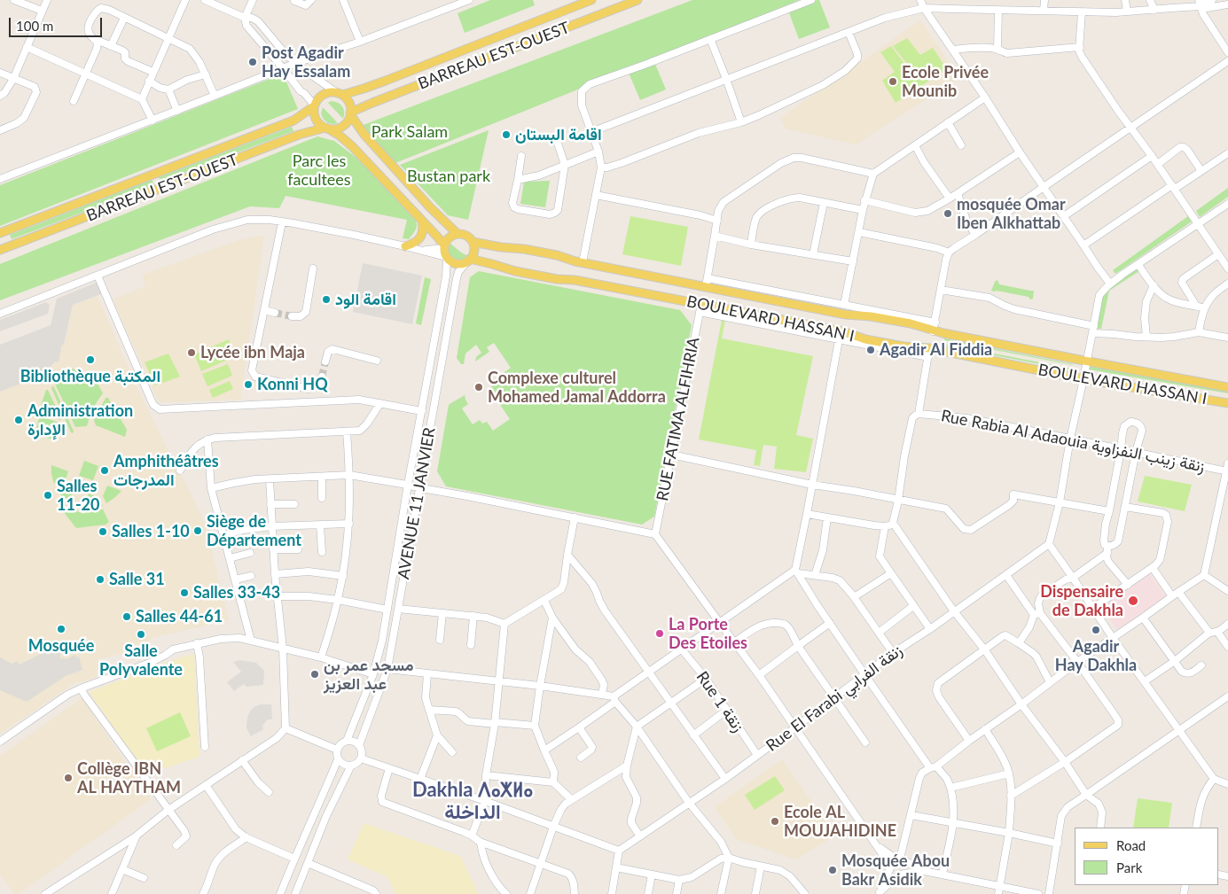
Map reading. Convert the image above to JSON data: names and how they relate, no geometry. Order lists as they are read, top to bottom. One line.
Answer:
{"streets":{"main road":["BARREAU EST-OUEST","BOULEVARD HASSAN I"],"street":["RUE FATIMA ALFIHRIA","Rue Rabia Al Adaouia زنقة زينب النفزاوية","AVENUE 11 JANVIER","Rue El Farabi زنقة الفرابي","Rue 1 زنقة"]},"crossings":[["BOULEVARD HASSAN I","RUE FATIMA ALFIHRIA"],["BOULEVARD HASSAN I","AVENUE 11 JANVIER"],["Rue El Farabi زنقة الفرابي","Rue 1 زنقة"]],"districts":["Dakhla ⴷⴰⵅⵍⴰ الداخلة"],"parks":["Park Salam","Parc les facultees","Bustan park"],"places":["Post Agadir Hay Essalam","Ecole Privée Mounib","اقامة البستان","mosquée Omar Iben Alkhattab","اقامة الود","Agadir Al Fiddia","Lycée ibn Maja","Bibliothèque المكتبة","Konni HQ","Complexe culturel Mohamed Jamal Addorra","Administration الإدارة","Amphithéâtres المدرجات","Salles 11-20","Siège de Département","Salles 1-10","Salle 31","Salles 33-43","Dispensaire de Dakhla","Salles 44-61","Mosquée","Agadir Hay Dakhla","La Porte Des Etoiles","Salle Polyvalente","مسجد عمر بن عبد العزيز","Collège IBN AL HAYTHAM","Ecole AL MOUJAHIDINE","Mosquée Abou Bakr Asidik"],"legend":["Road","Park"],"scale_bar":"100 m"}
